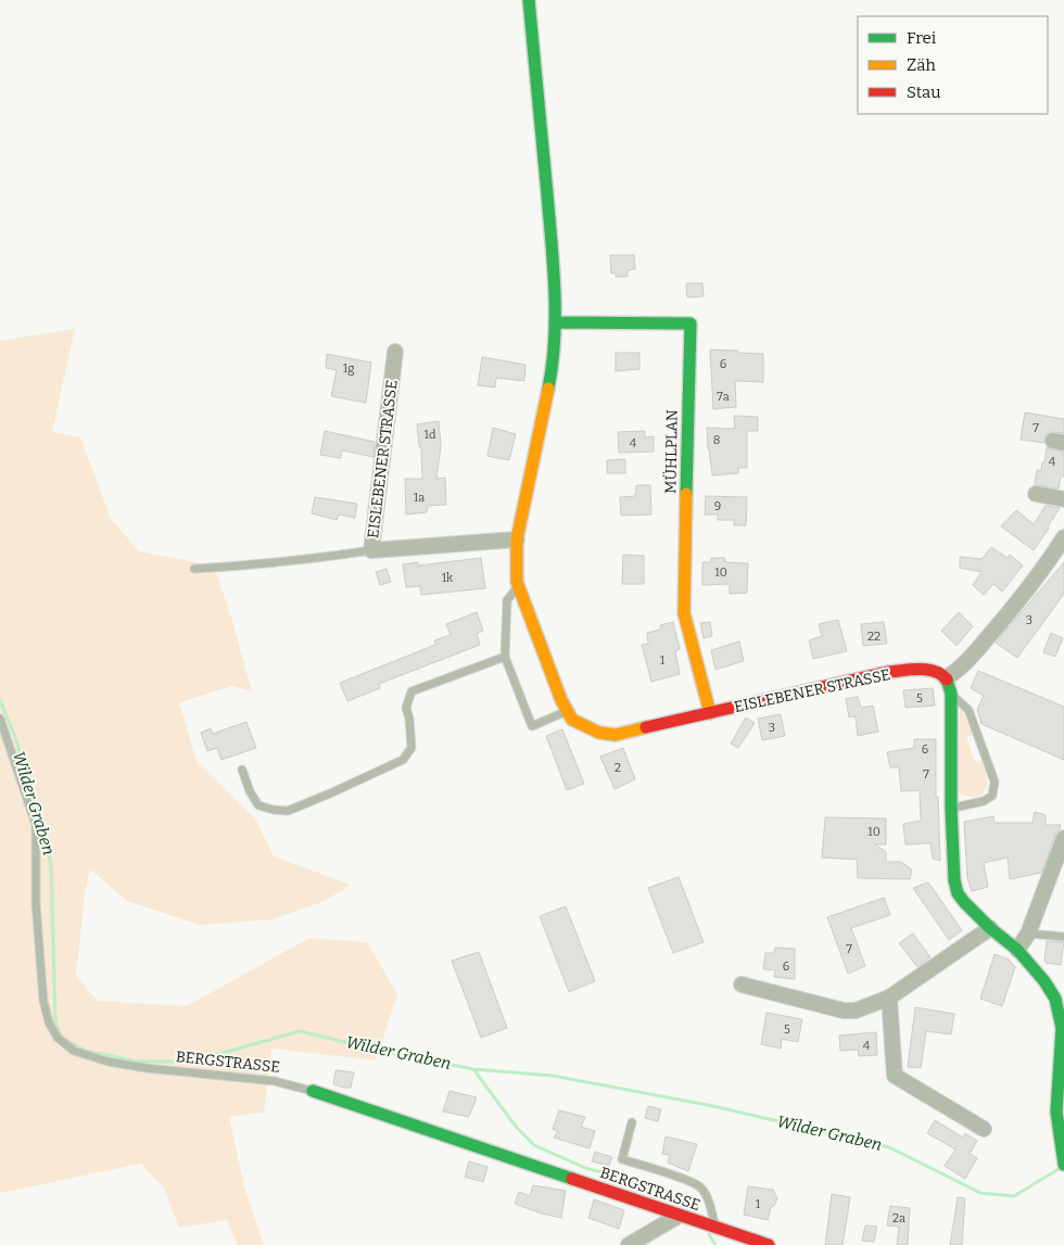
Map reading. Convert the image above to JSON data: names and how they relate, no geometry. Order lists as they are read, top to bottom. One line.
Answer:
{"streets":{"main road":["MÜHLPLAN","EISLEBENER STRASSE","BERGSTRASSE"]},"crossings":[["MÜHLPLAN","EISLEBENER STRASSE"]],"water":["Wilder Graben"],"house_numbers":["6","1g","7a","7","1d","8","4","4","1a","9","10","1k","3","22","1","5","3","6","2","7","10","7","6","5","4","1","2a"],"legend":["Frei","Zäh","Stau"]}
